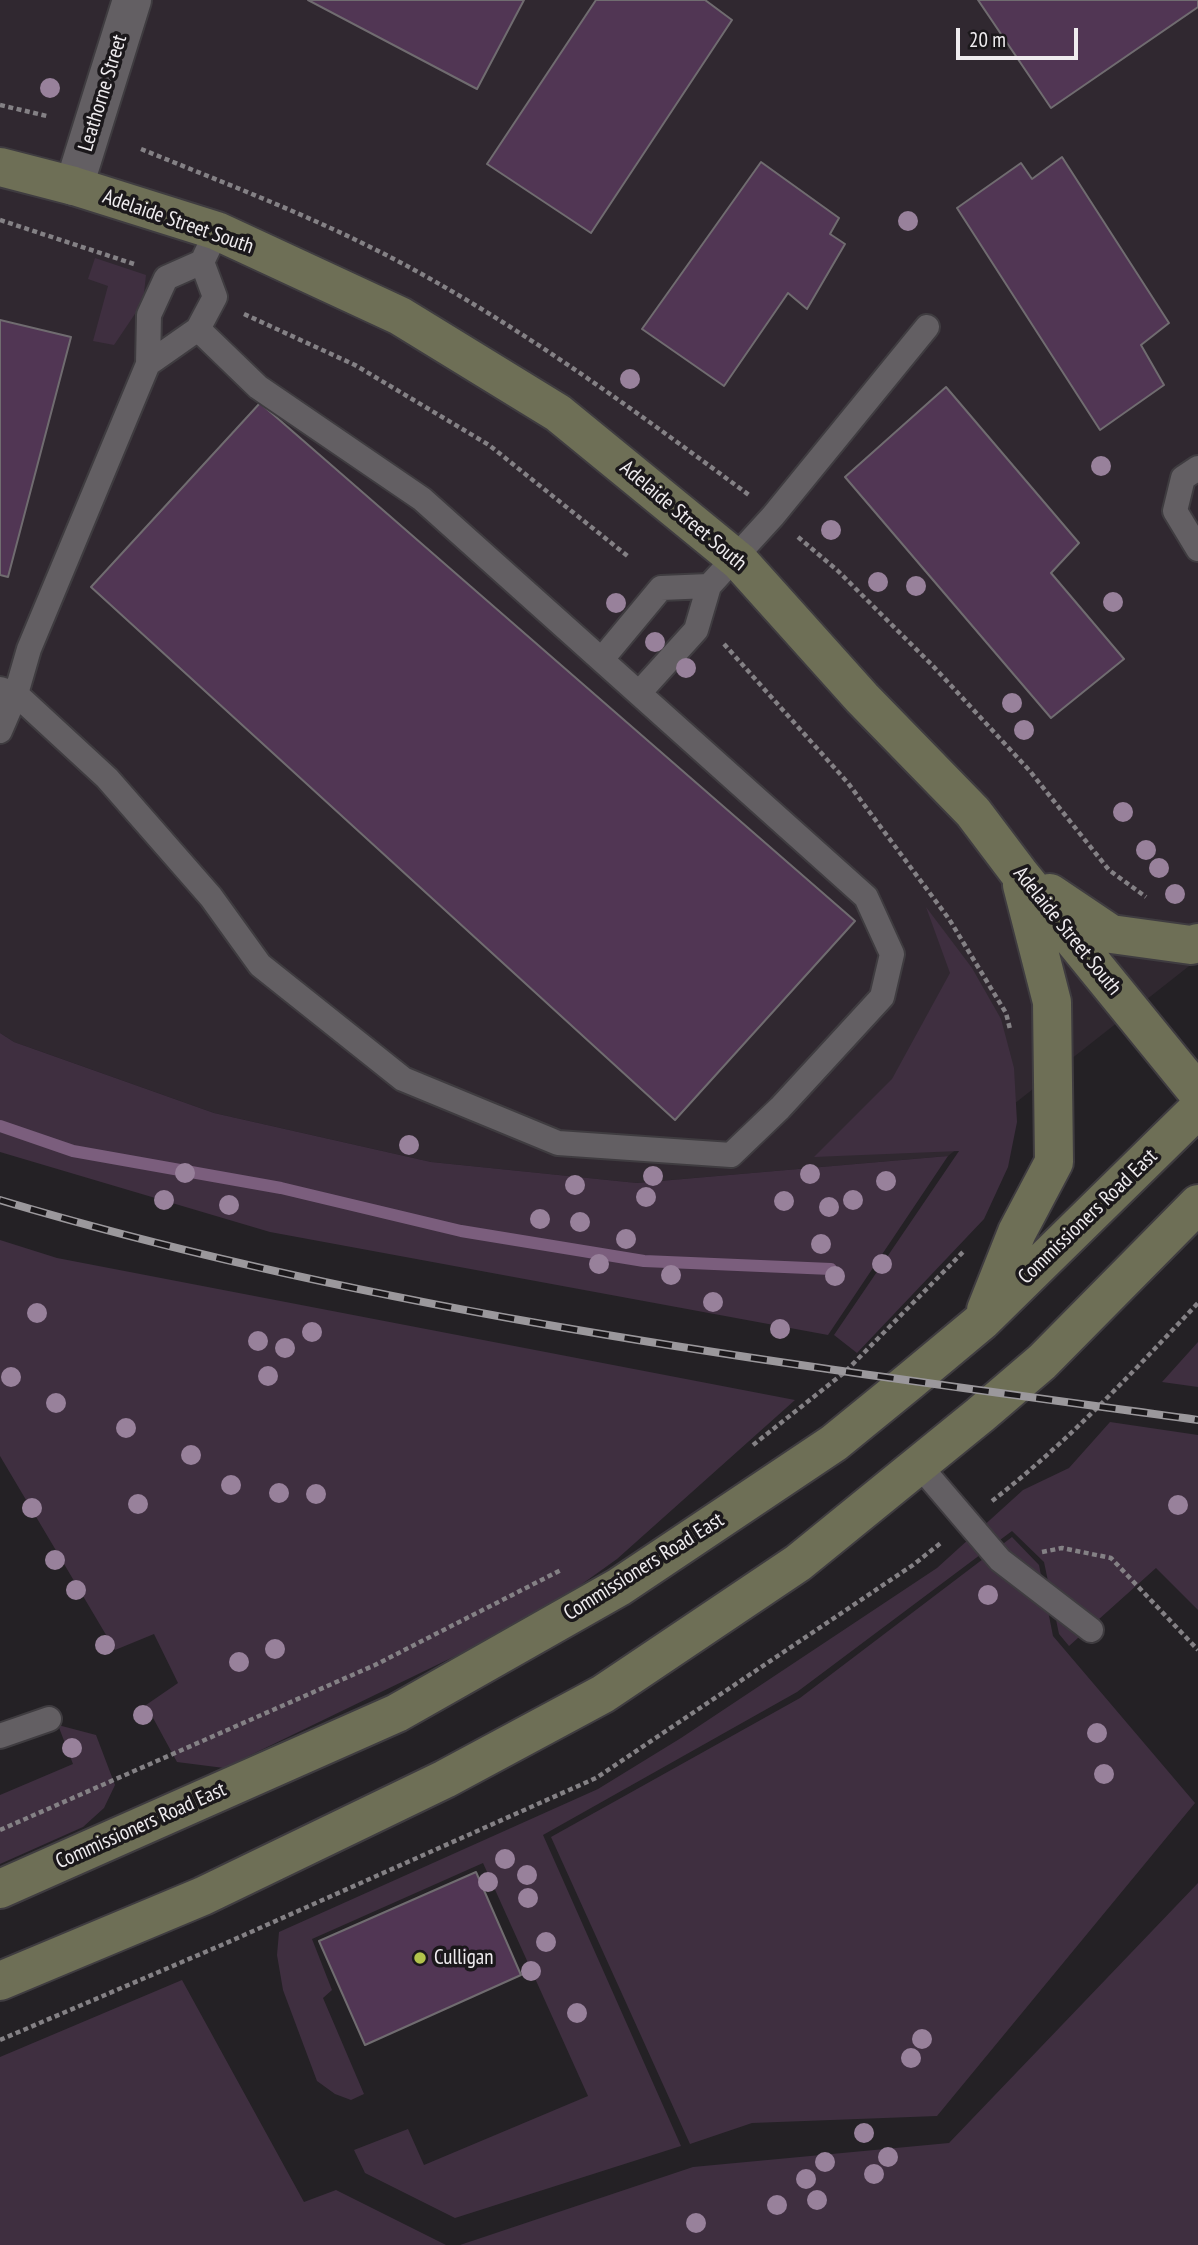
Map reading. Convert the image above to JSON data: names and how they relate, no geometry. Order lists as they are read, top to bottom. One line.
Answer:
{"streets":{"main road":["Adelaide Street South","Commissioners Road East"],"street":["Leathorne Street"]},"crossings":[["Leathorne Street","Adelaide Street South"]],"places":["Culligan"],"scale_bar":"20 m"}
